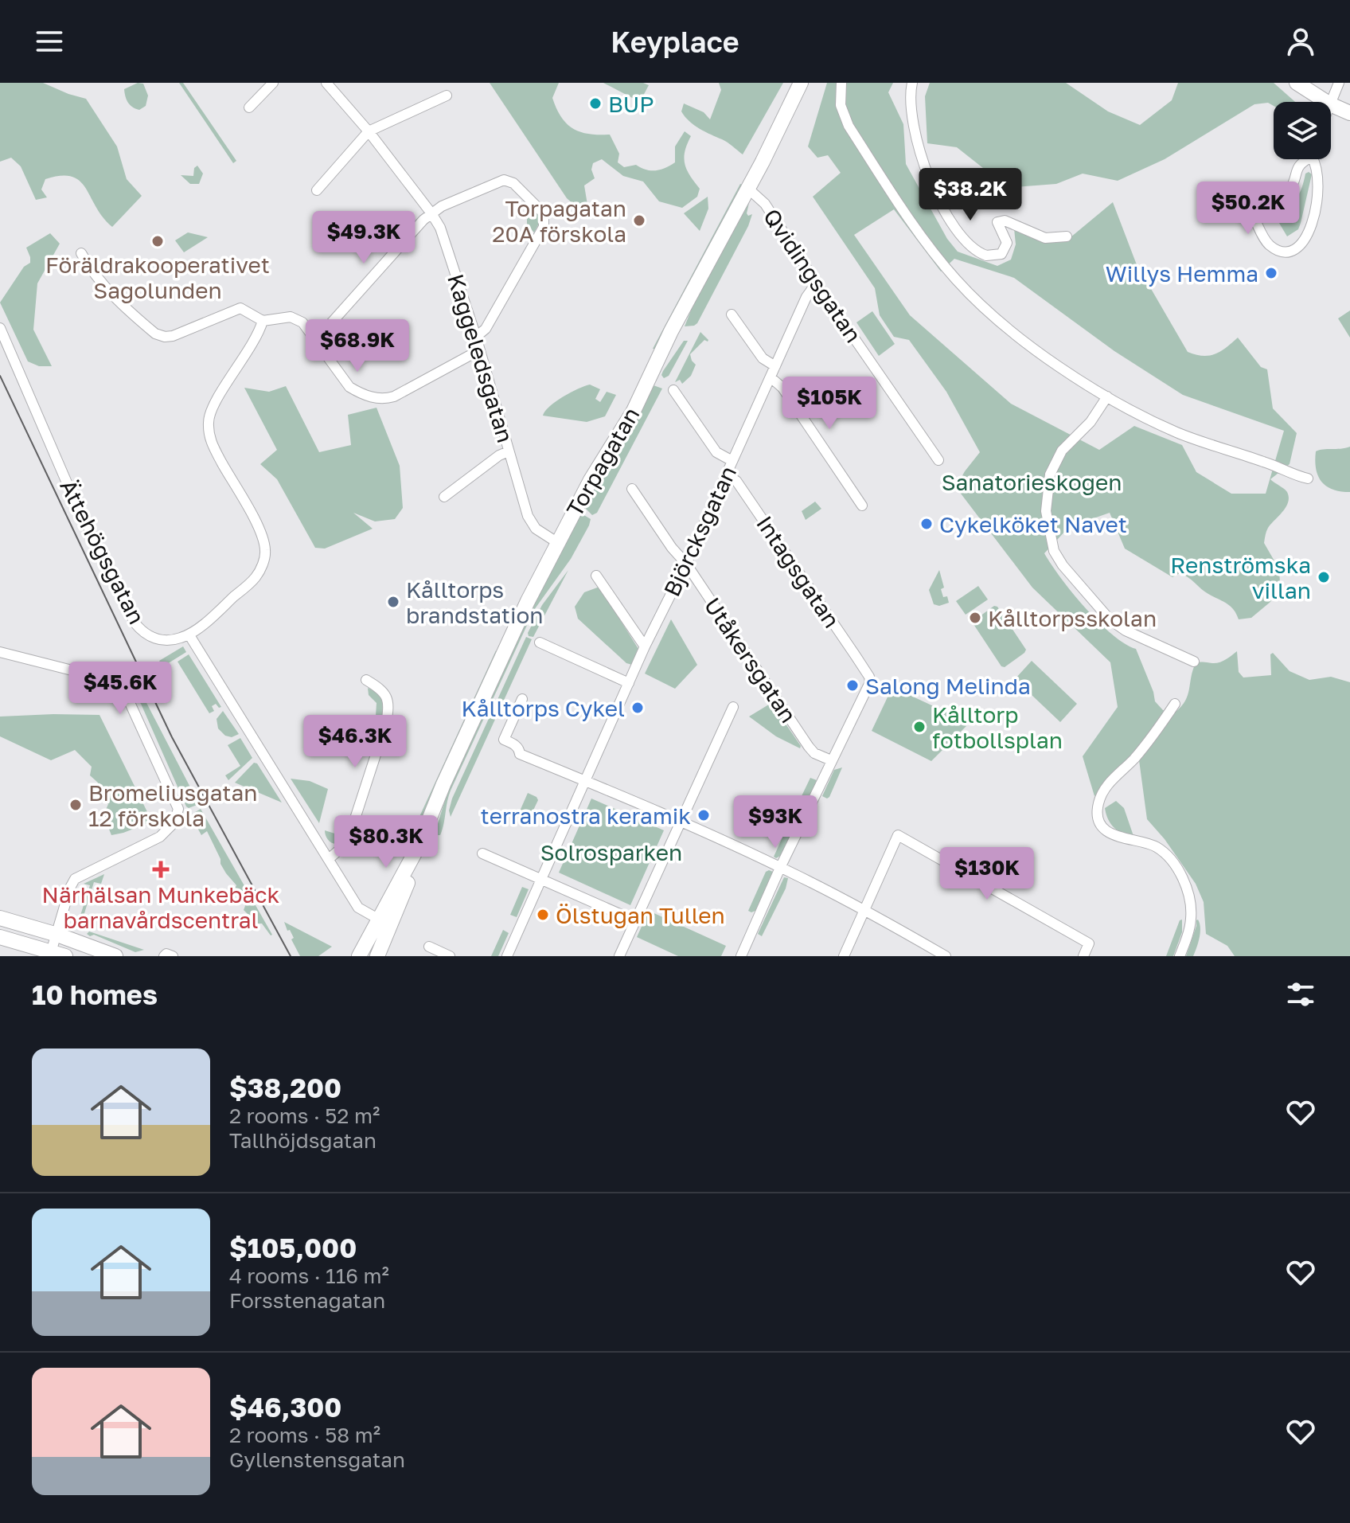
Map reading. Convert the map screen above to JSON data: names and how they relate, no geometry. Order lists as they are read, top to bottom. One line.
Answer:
{"streets":{"street":["Qvidingsgatan","Kaggeledsgatan","Torpagatan","Björcksgatan","Ättehögsgatan","Intagsgatan","Utåkersgatan"]},"crossings":[["Qvidingsgatan","Torpagatan"],["Qvidingsgatan","Björcksgatan"],["Kaggeledsgatan","Torpagatan"],["Björcksgatan","Intagsgatan"],["Björcksgatan","Utåkersgatan"],["Intagsgatan","Utåkersgatan"]],"parks":["Sanatorieskogen","Solrosparken"],"places":{"other":["BUP","Torpagatan 20A förskola","Föräldrakooperativet Sagolunden","Willys Hemma","Cykelköket Navet","Renströmska villan","Kålltorps brandstation","Kålltorpsskolan","Salong Melinda","Kålltorps Cykel","Kålltorp fotbollsplan","Bromeliusgatan 12 förskola","terranostra keramik","Ölstugan Tullen"],"health":["Närhälsan Munkebäck barnavårdscentral"]},"page":{"header":"Keyplace","price":["$38.2K","$50.2K","$49.3K","$68.9K","$105K","$45.6K","$46.3K","$93K","$80.3K","$130K"],"heading":"10 homes","list":[{"name":"$38,200","note":"2 rooms · 52 m² · Tallhöjdsgatan"},{"name":"$105,000","note":"4 rooms · 116 m² · Forsstenagatan"},{"name":"$46,300","note":"2 rooms · 58 m² · Gyllenstensgatan"}]}}
